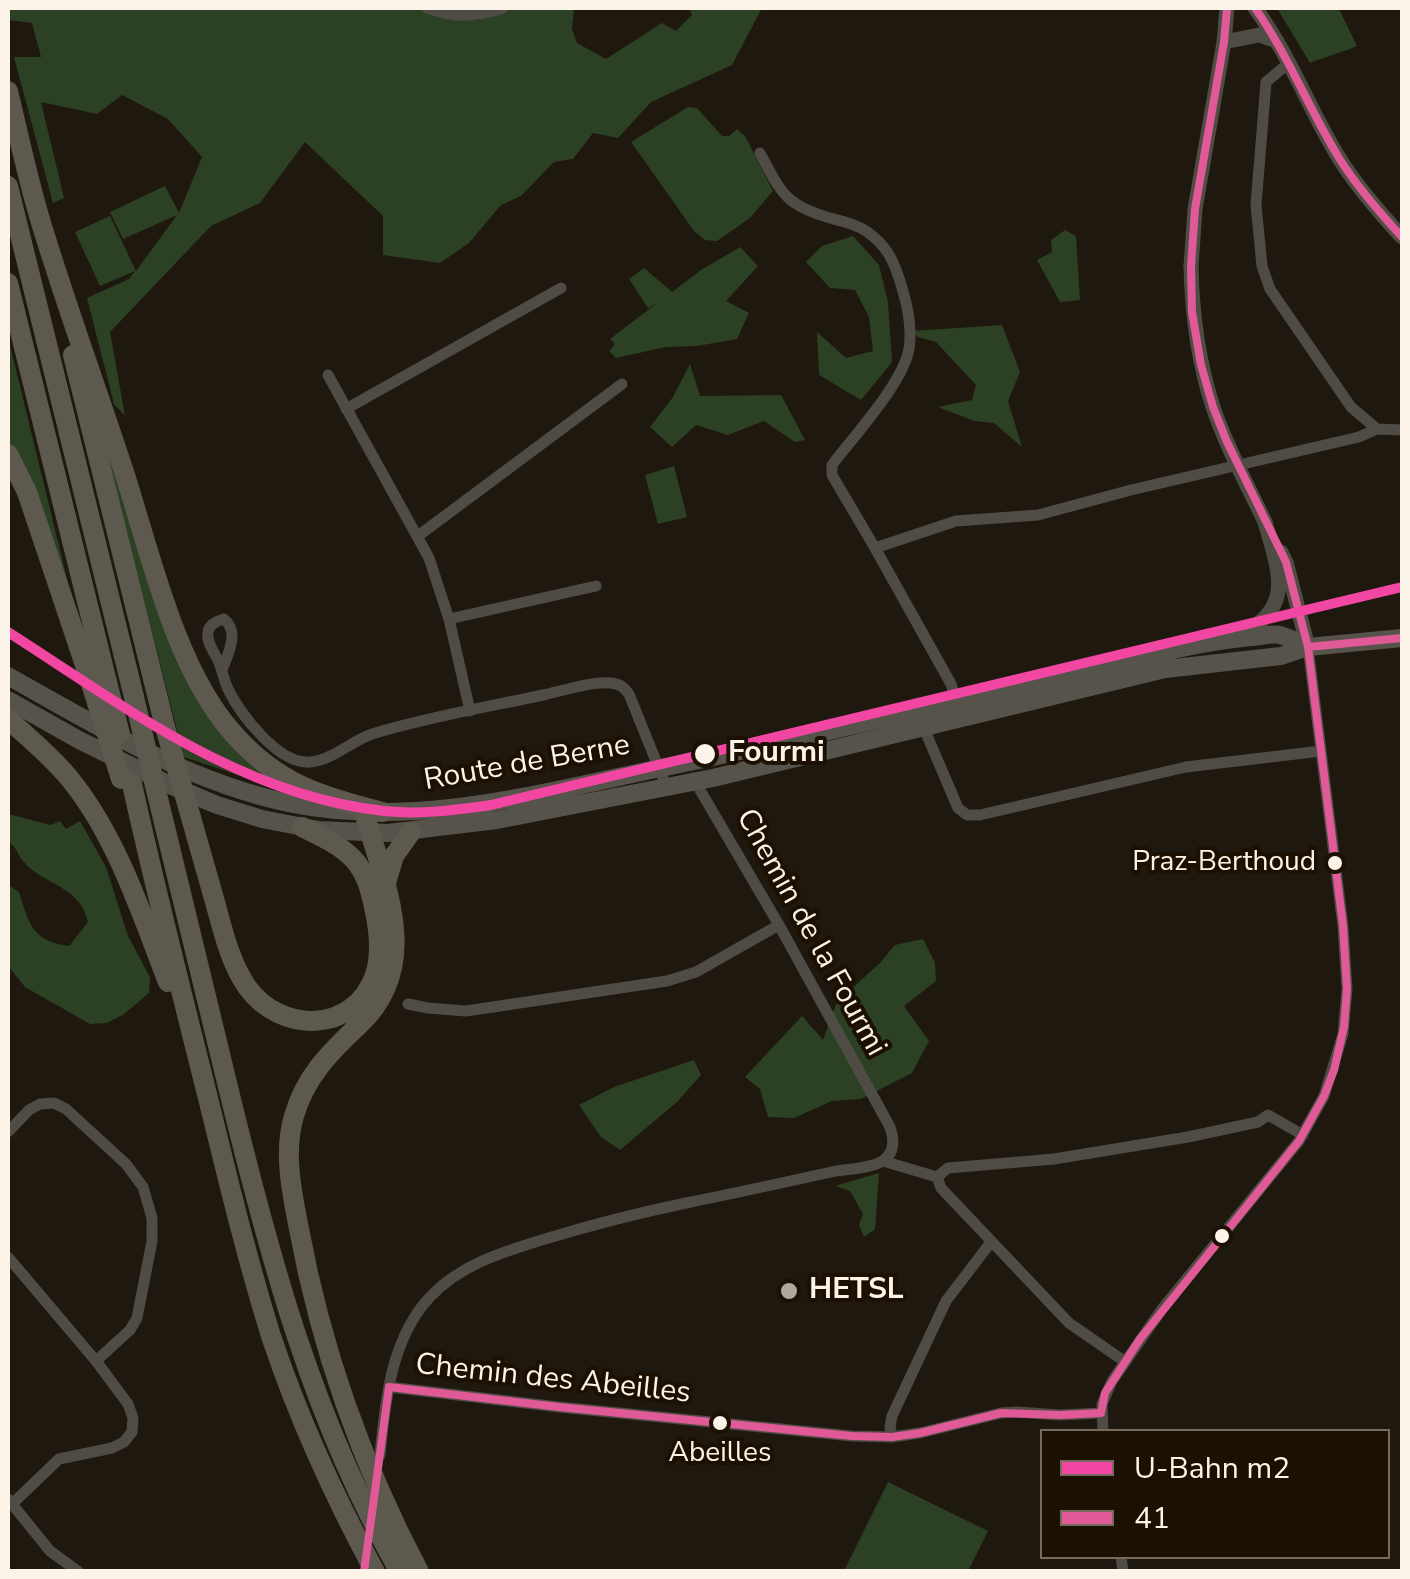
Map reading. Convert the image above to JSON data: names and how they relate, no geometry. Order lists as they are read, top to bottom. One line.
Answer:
{"streets":{"main road":["Route de Berne"],"street":["Chemin de la Fourmi","Chemin des Abeilles"]},"crossings":[["Route de Berne","Chemin de la Fourmi"]],"places":["Fourmi","Praz-Berthoud","HETSL","Abeilles"],"lines":["transit line 41","metro line m2"],"legend":["U-Bahn m2","41"]}
